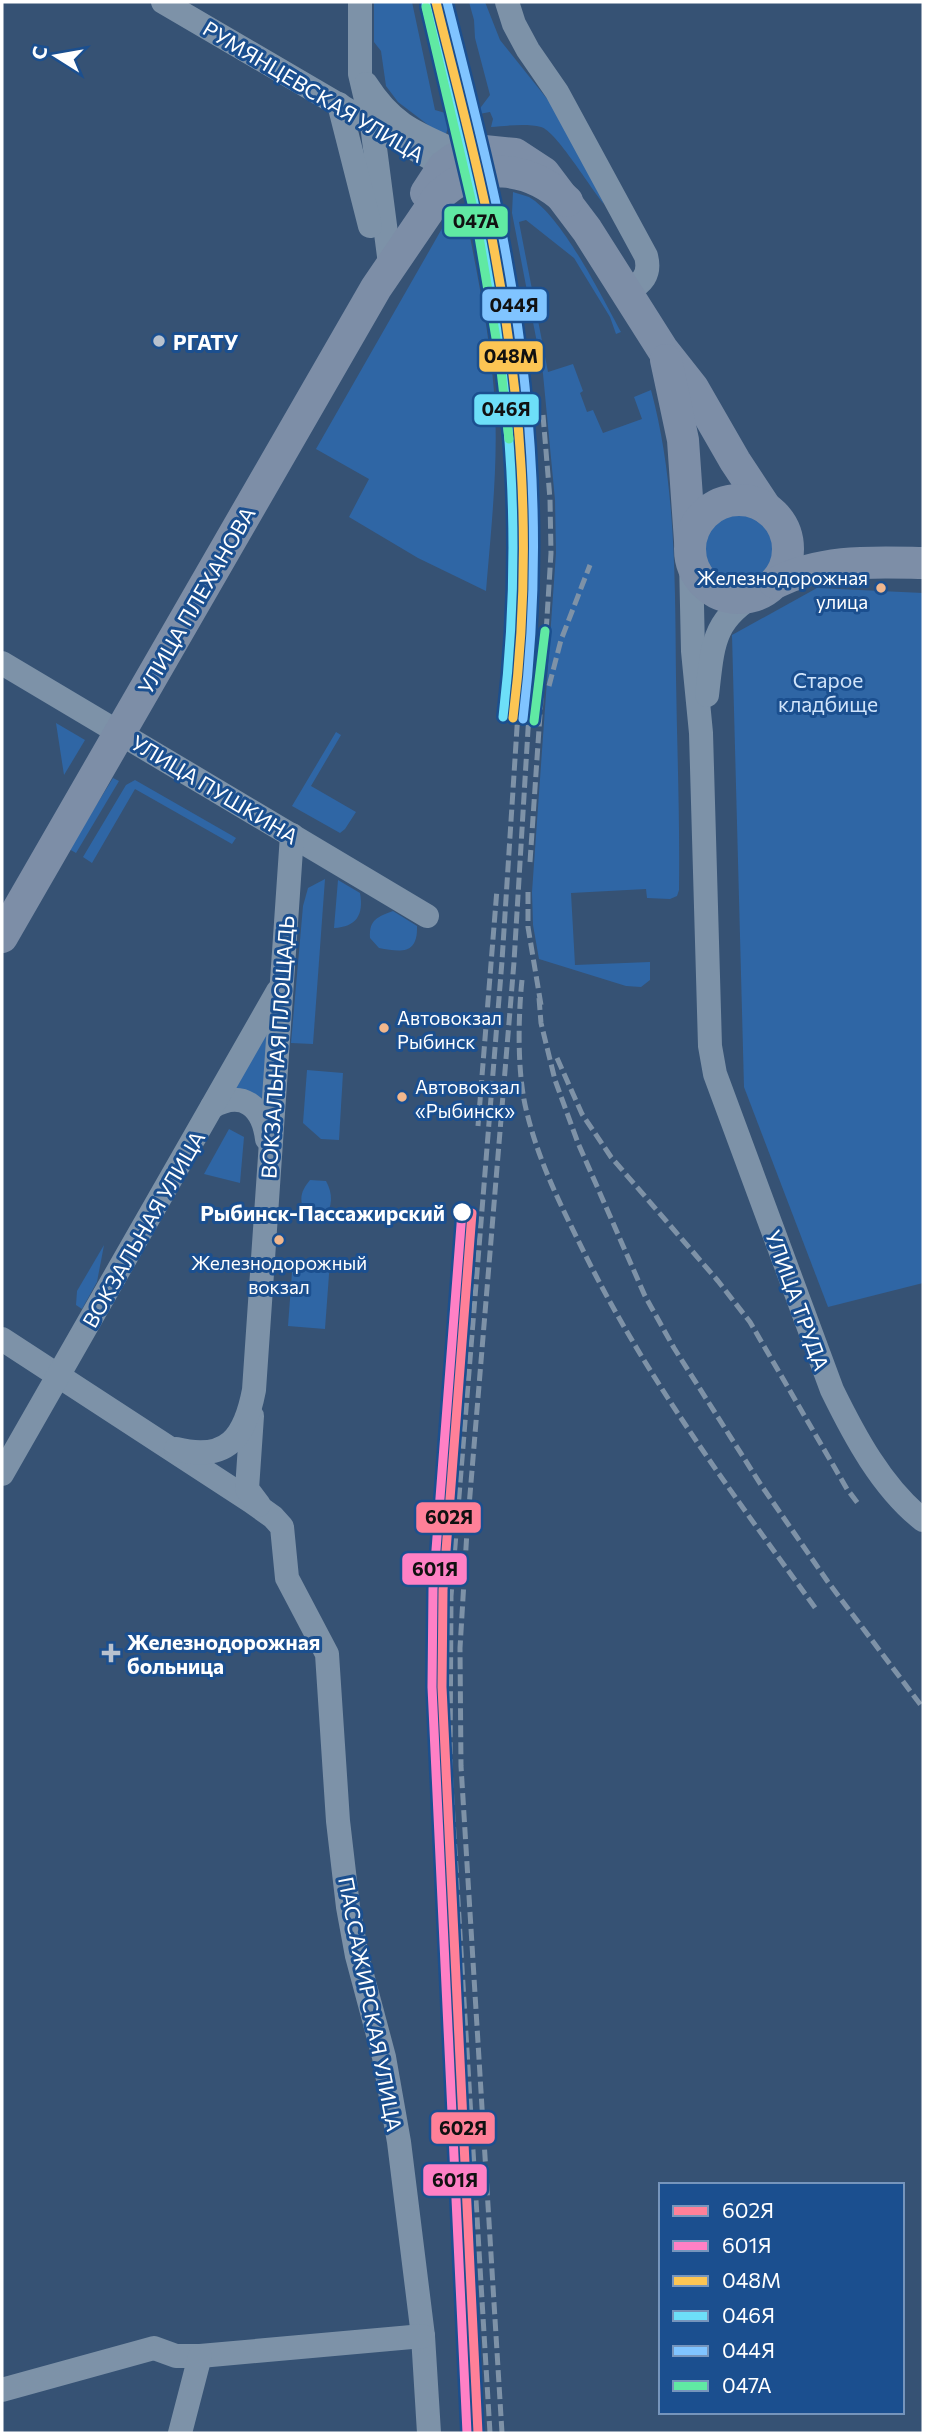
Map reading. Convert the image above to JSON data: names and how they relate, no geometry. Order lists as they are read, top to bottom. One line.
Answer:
{"streets":{"main road":["УЛИЦА ПЛЕХАНОВА"],"street":["РУМЯНЦЕВСКАЯ УЛИЦА","УЛИЦА ПУШКИНА","ВОКЗАЛЬНАЯ ПЛОЩАДЬ","ВОКЗАЛЬНАЯ УЛИЦА","УЛИЦА ТРУДА","ПАССАЖИРСКАЯ УЛИЦА"]},"crossings":[["РУМЯНЦЕВСКАЯ УЛИЦА","УЛИЦА ПЛЕХАНОВА"],["УЛИЦА ПЛЕХАНОВА","УЛИЦА ПУШКИНА"],["УЛИЦА ПУШКИНА","ВОКЗАЛЬНАЯ ПЛОЩАДЬ"],["ВОКЗАЛЬНАЯ ПЛОЩАДЬ","ВОКЗАЛЬНАЯ УЛИЦА"]],"parks":["Старое кладбище"],"places":{"other":["РГАТУ","Железнодорожная улица","Автовокзал Рыбинск","Автовокзал «Рыбинск»","Рыбинск-Пассажирский","Железнодорожный вокзал"],"health":["Железнодорожная больница"]},"lines":["transit line 048М","transit line 044Я","transit line 046Я","transit line 047А","transit line 601Я","transit line 602Я"],"legend":["602Я","601Я","048М","046Я","044Я","047А"],"north":"left"}
